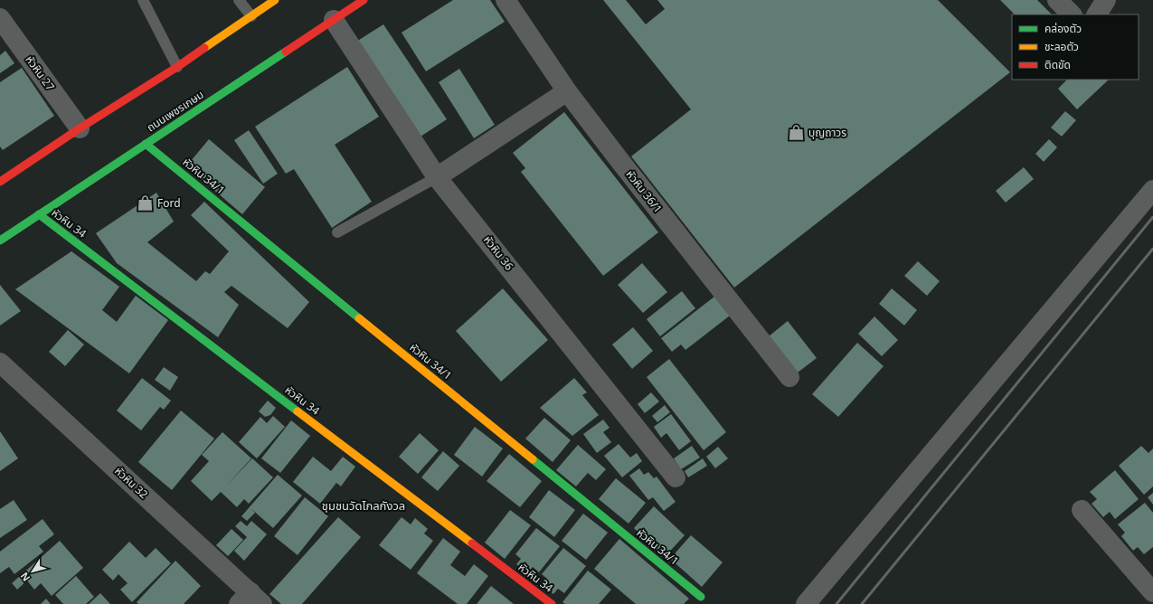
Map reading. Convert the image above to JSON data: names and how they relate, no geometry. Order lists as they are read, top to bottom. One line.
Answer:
{"streets":{"street":["หัวหิน 27","ถนนเพชรเกษม","หัวหิน 34/1","หัวหิน 36/1","หัวหิน 34","หัวหิน 36","หัวหิน 32"]},"crossings":[["ถนนเพชรเกษม","หัวหิน 34/1"],["ถนนเพชรเกษม","หัวหิน 34"],["ถนนเพชรเกษม","หัวหิน 36"]],"districts":["ชุมชนวัดไกลกังวล"],"places":{"shop":["บุญถาวร","Ford"]},"legend":["คล่องตัว","ชะลอตัว","ติดขัด"],"north":"bottom left"}
